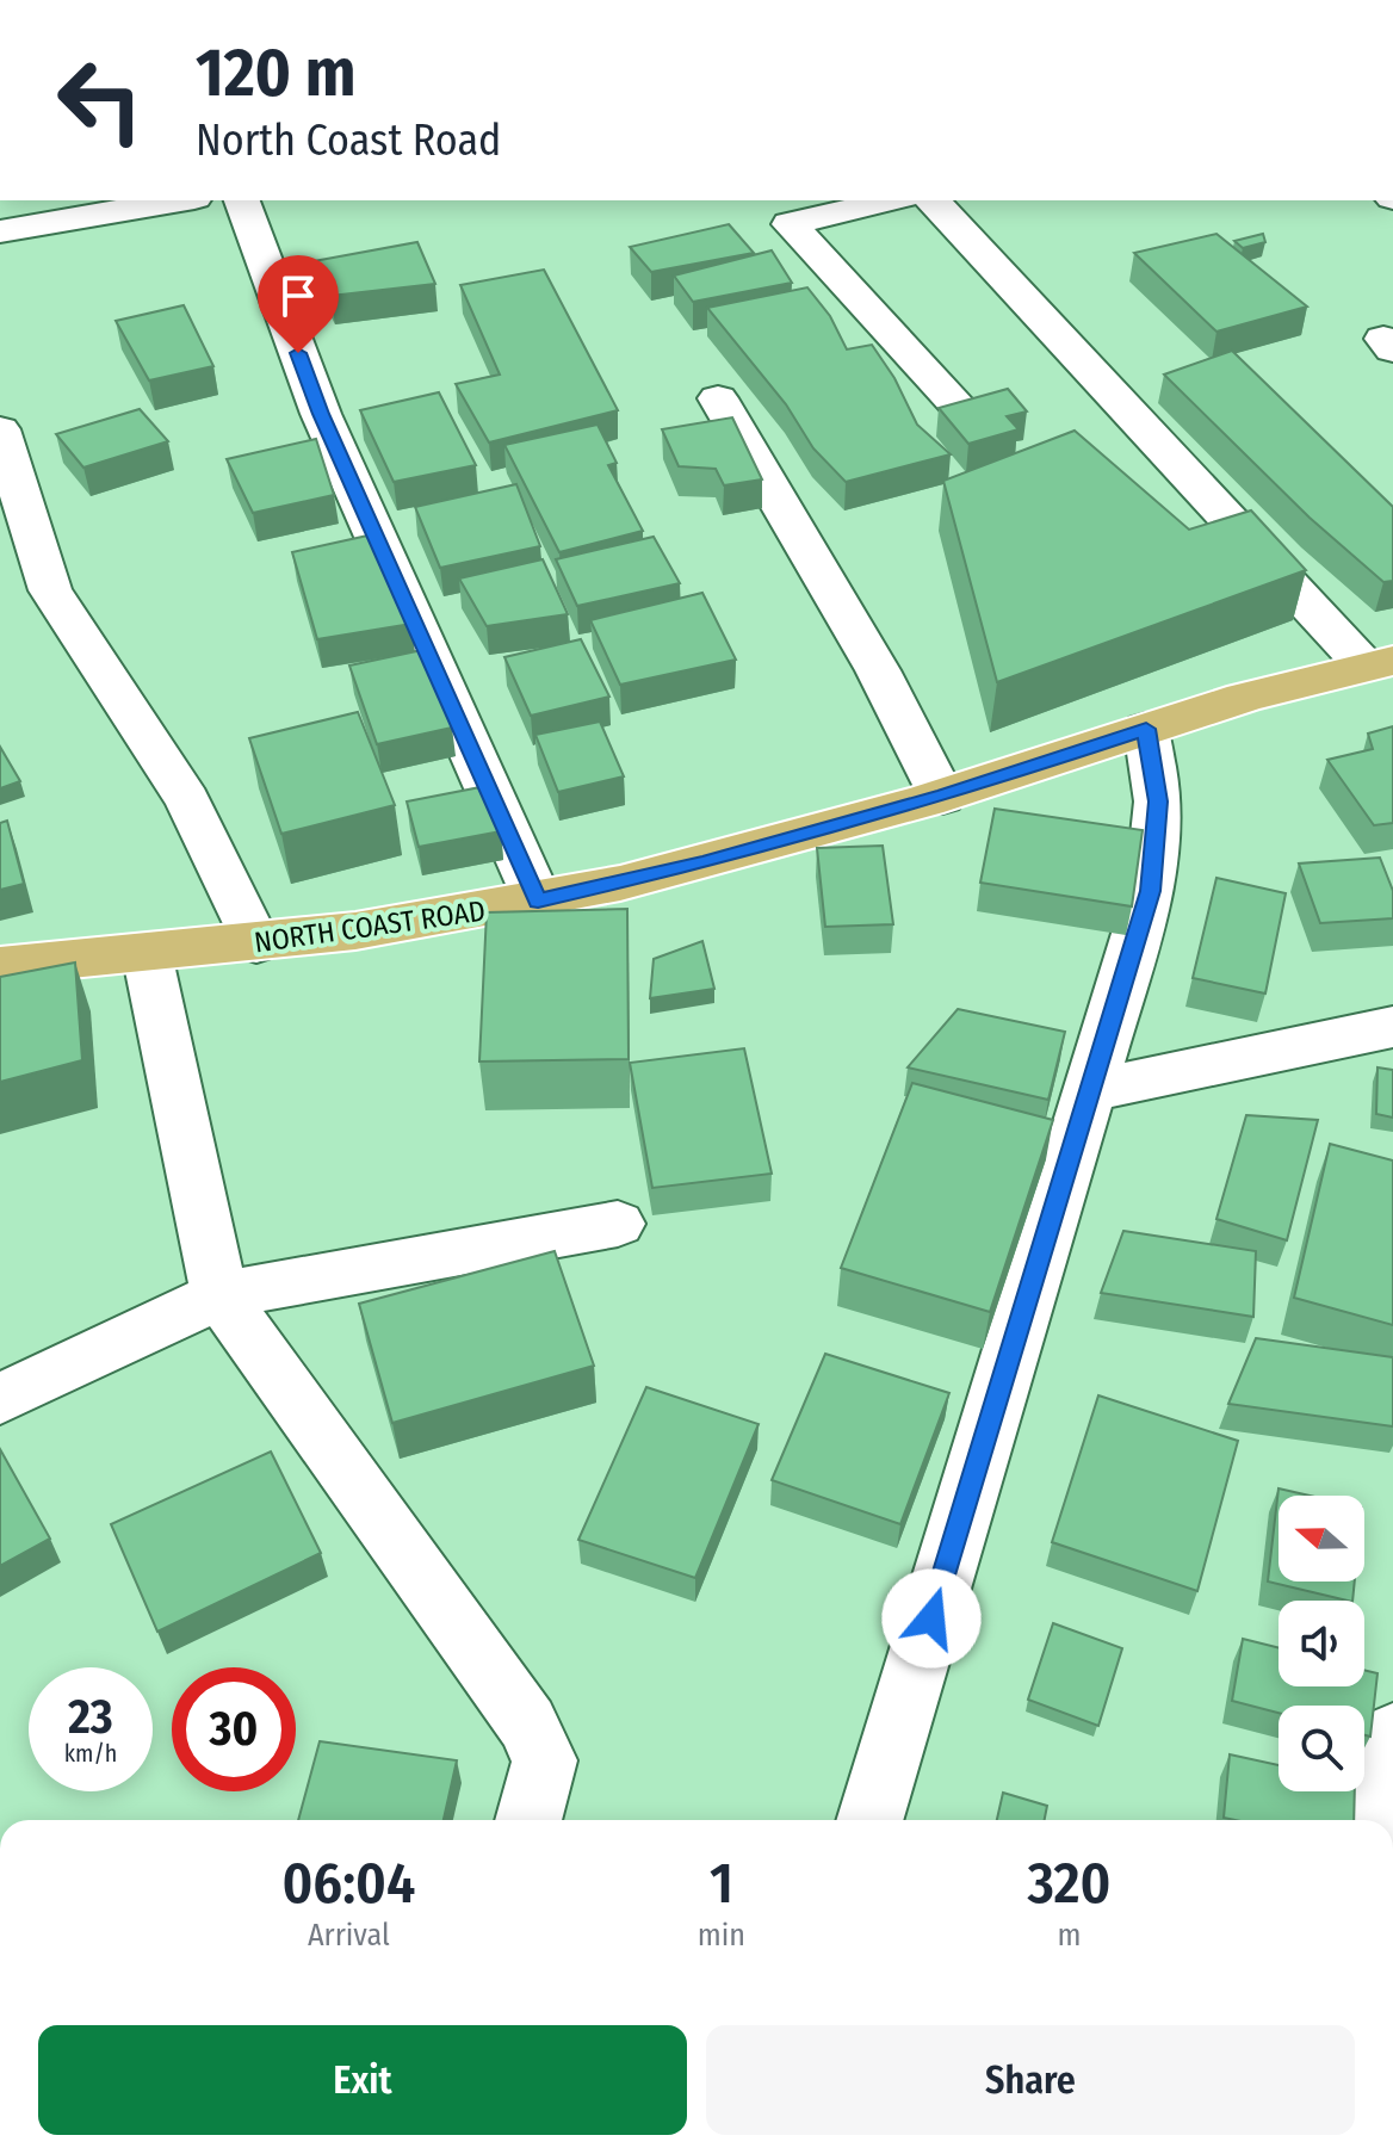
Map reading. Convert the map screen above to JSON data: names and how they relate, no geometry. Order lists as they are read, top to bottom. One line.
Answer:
{"streets":{"main road":["NORTH COAST ROAD"]},"north":"left","page":{"turn":["120 m","North Coast Road"],"speed":"23 km/h","limit":"30","eta":["06:04","Arrival","1","min","320","m"],"buttons":["Exit","Share"]}}
